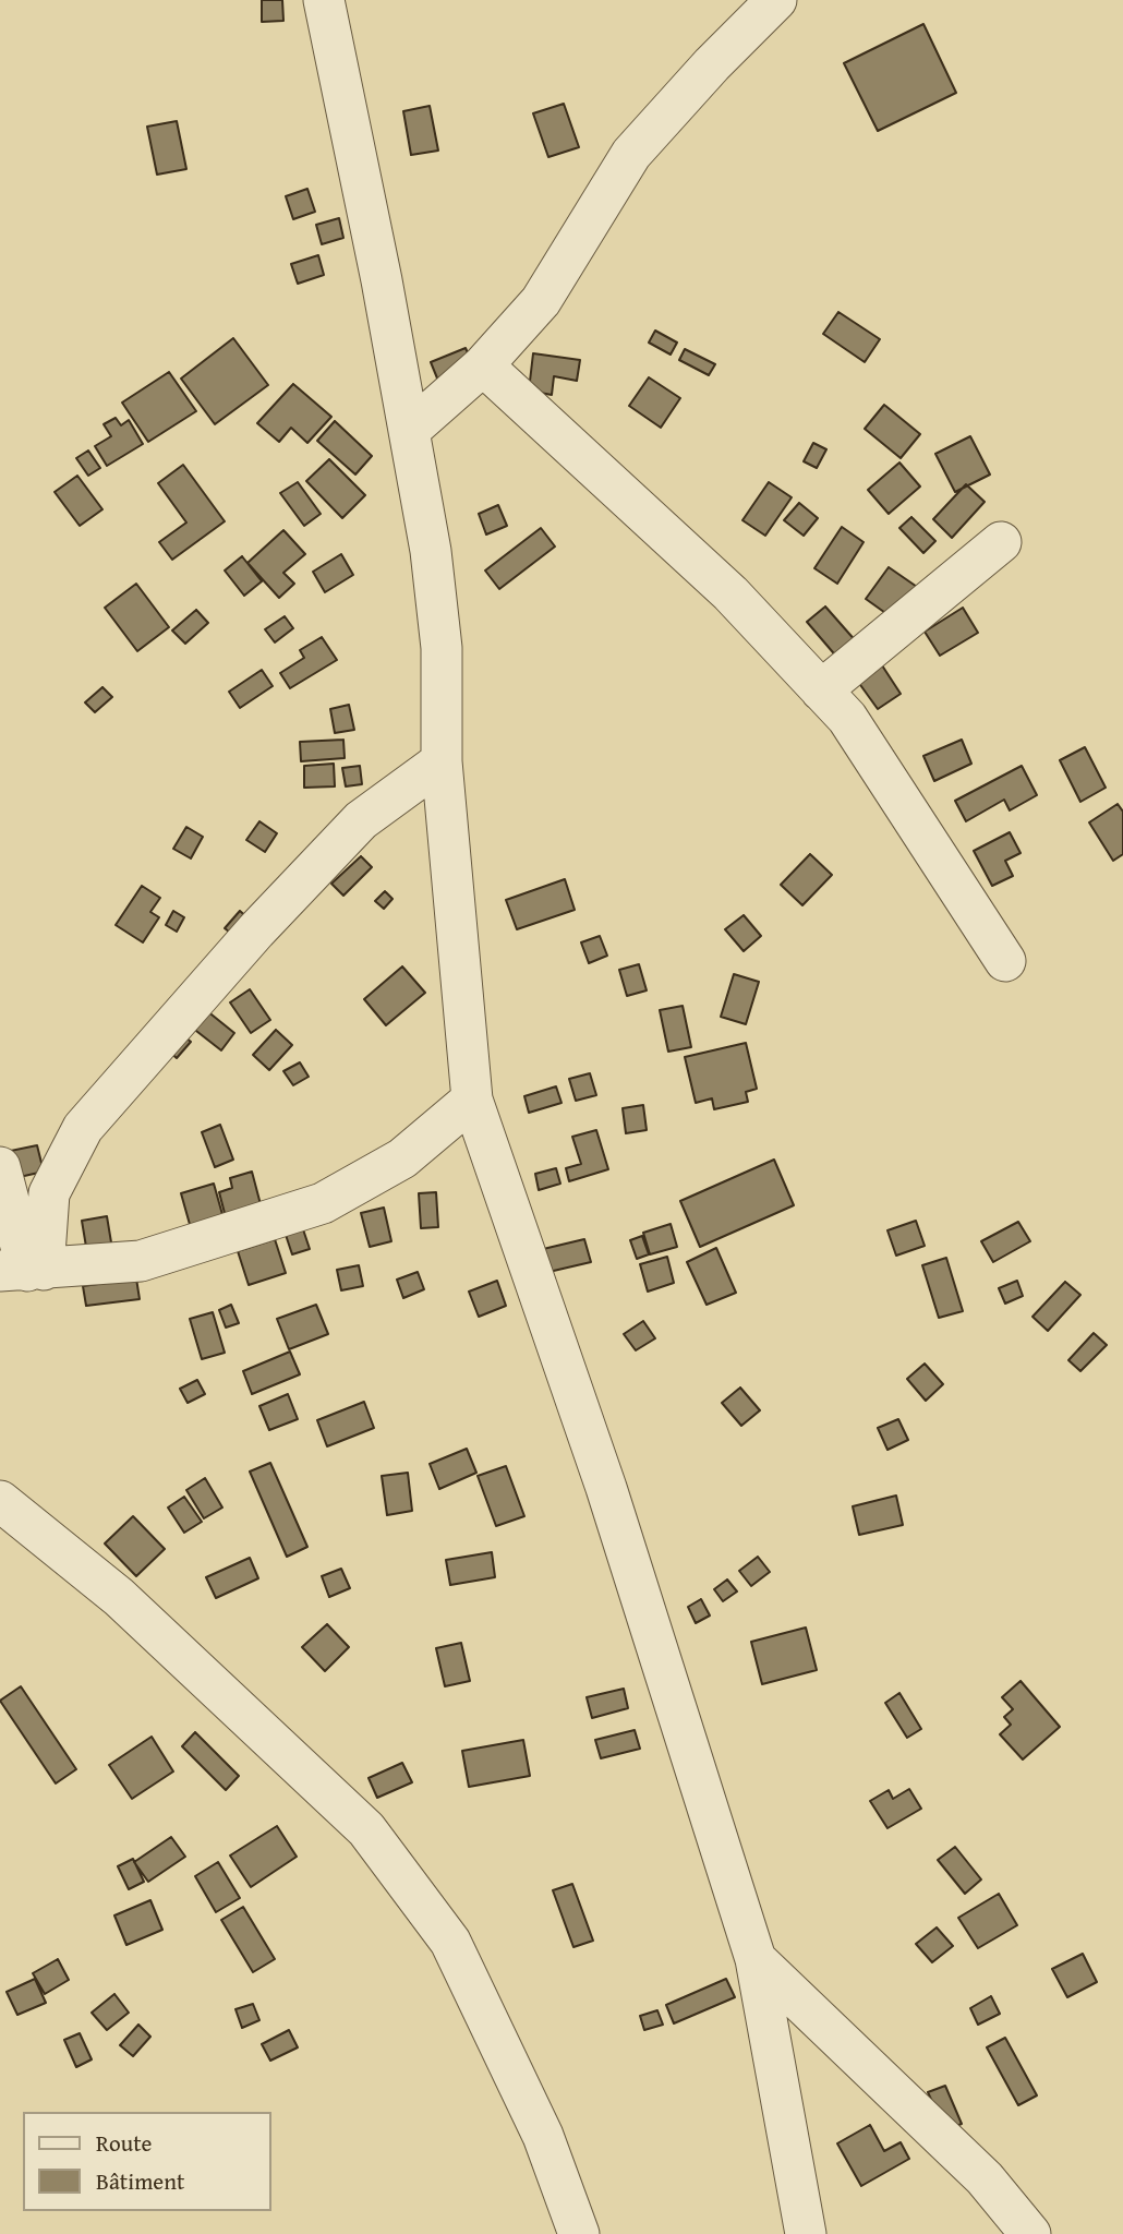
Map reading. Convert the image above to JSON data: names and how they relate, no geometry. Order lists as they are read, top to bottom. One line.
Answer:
{"legend":["Route","Bâtiment"]}
